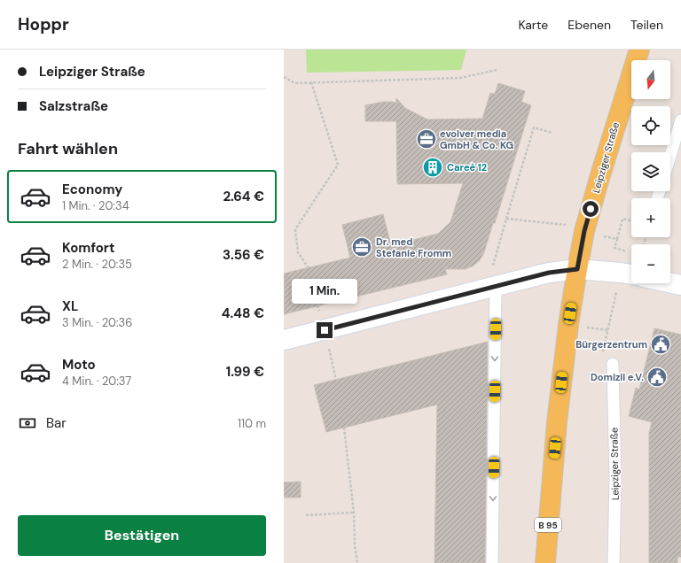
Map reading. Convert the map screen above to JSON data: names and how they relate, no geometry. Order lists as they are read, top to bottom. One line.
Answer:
{"streets":{"main road":["Leipziger Straße","B 95"]},"places":{"office":["evolver media GmbH & Co. KG","Dr. med Stefanie Fromm"],"building":["Careè 12"],"public building":["Bürgerzentrum","Domizil e.V."]},"north":"bottom","page":{"header":"Hoppr","nav":["Karte","Ebenen","Teilen"],"banner":["Leipziger Straße","Salzstraße"],"map_buttons":["+","−"],"heading":"Fahrt wählen","list":[{"name":"Economy","note":"1 Min. · 20:34","value":"2.64 €"},{"name":"Komfort","note":"2 Min. · 20:35","value":"3.56 €"},{"name":"XL","note":"3 Min. · 20:36","value":"4.48 €"},{"name":"Moto","note":"4 Min. · 20:37","value":"1.99 €"}],"bubble":"1 Min.","pay":["Bar","110 m"],"buttons":"Bestätigen"}}
